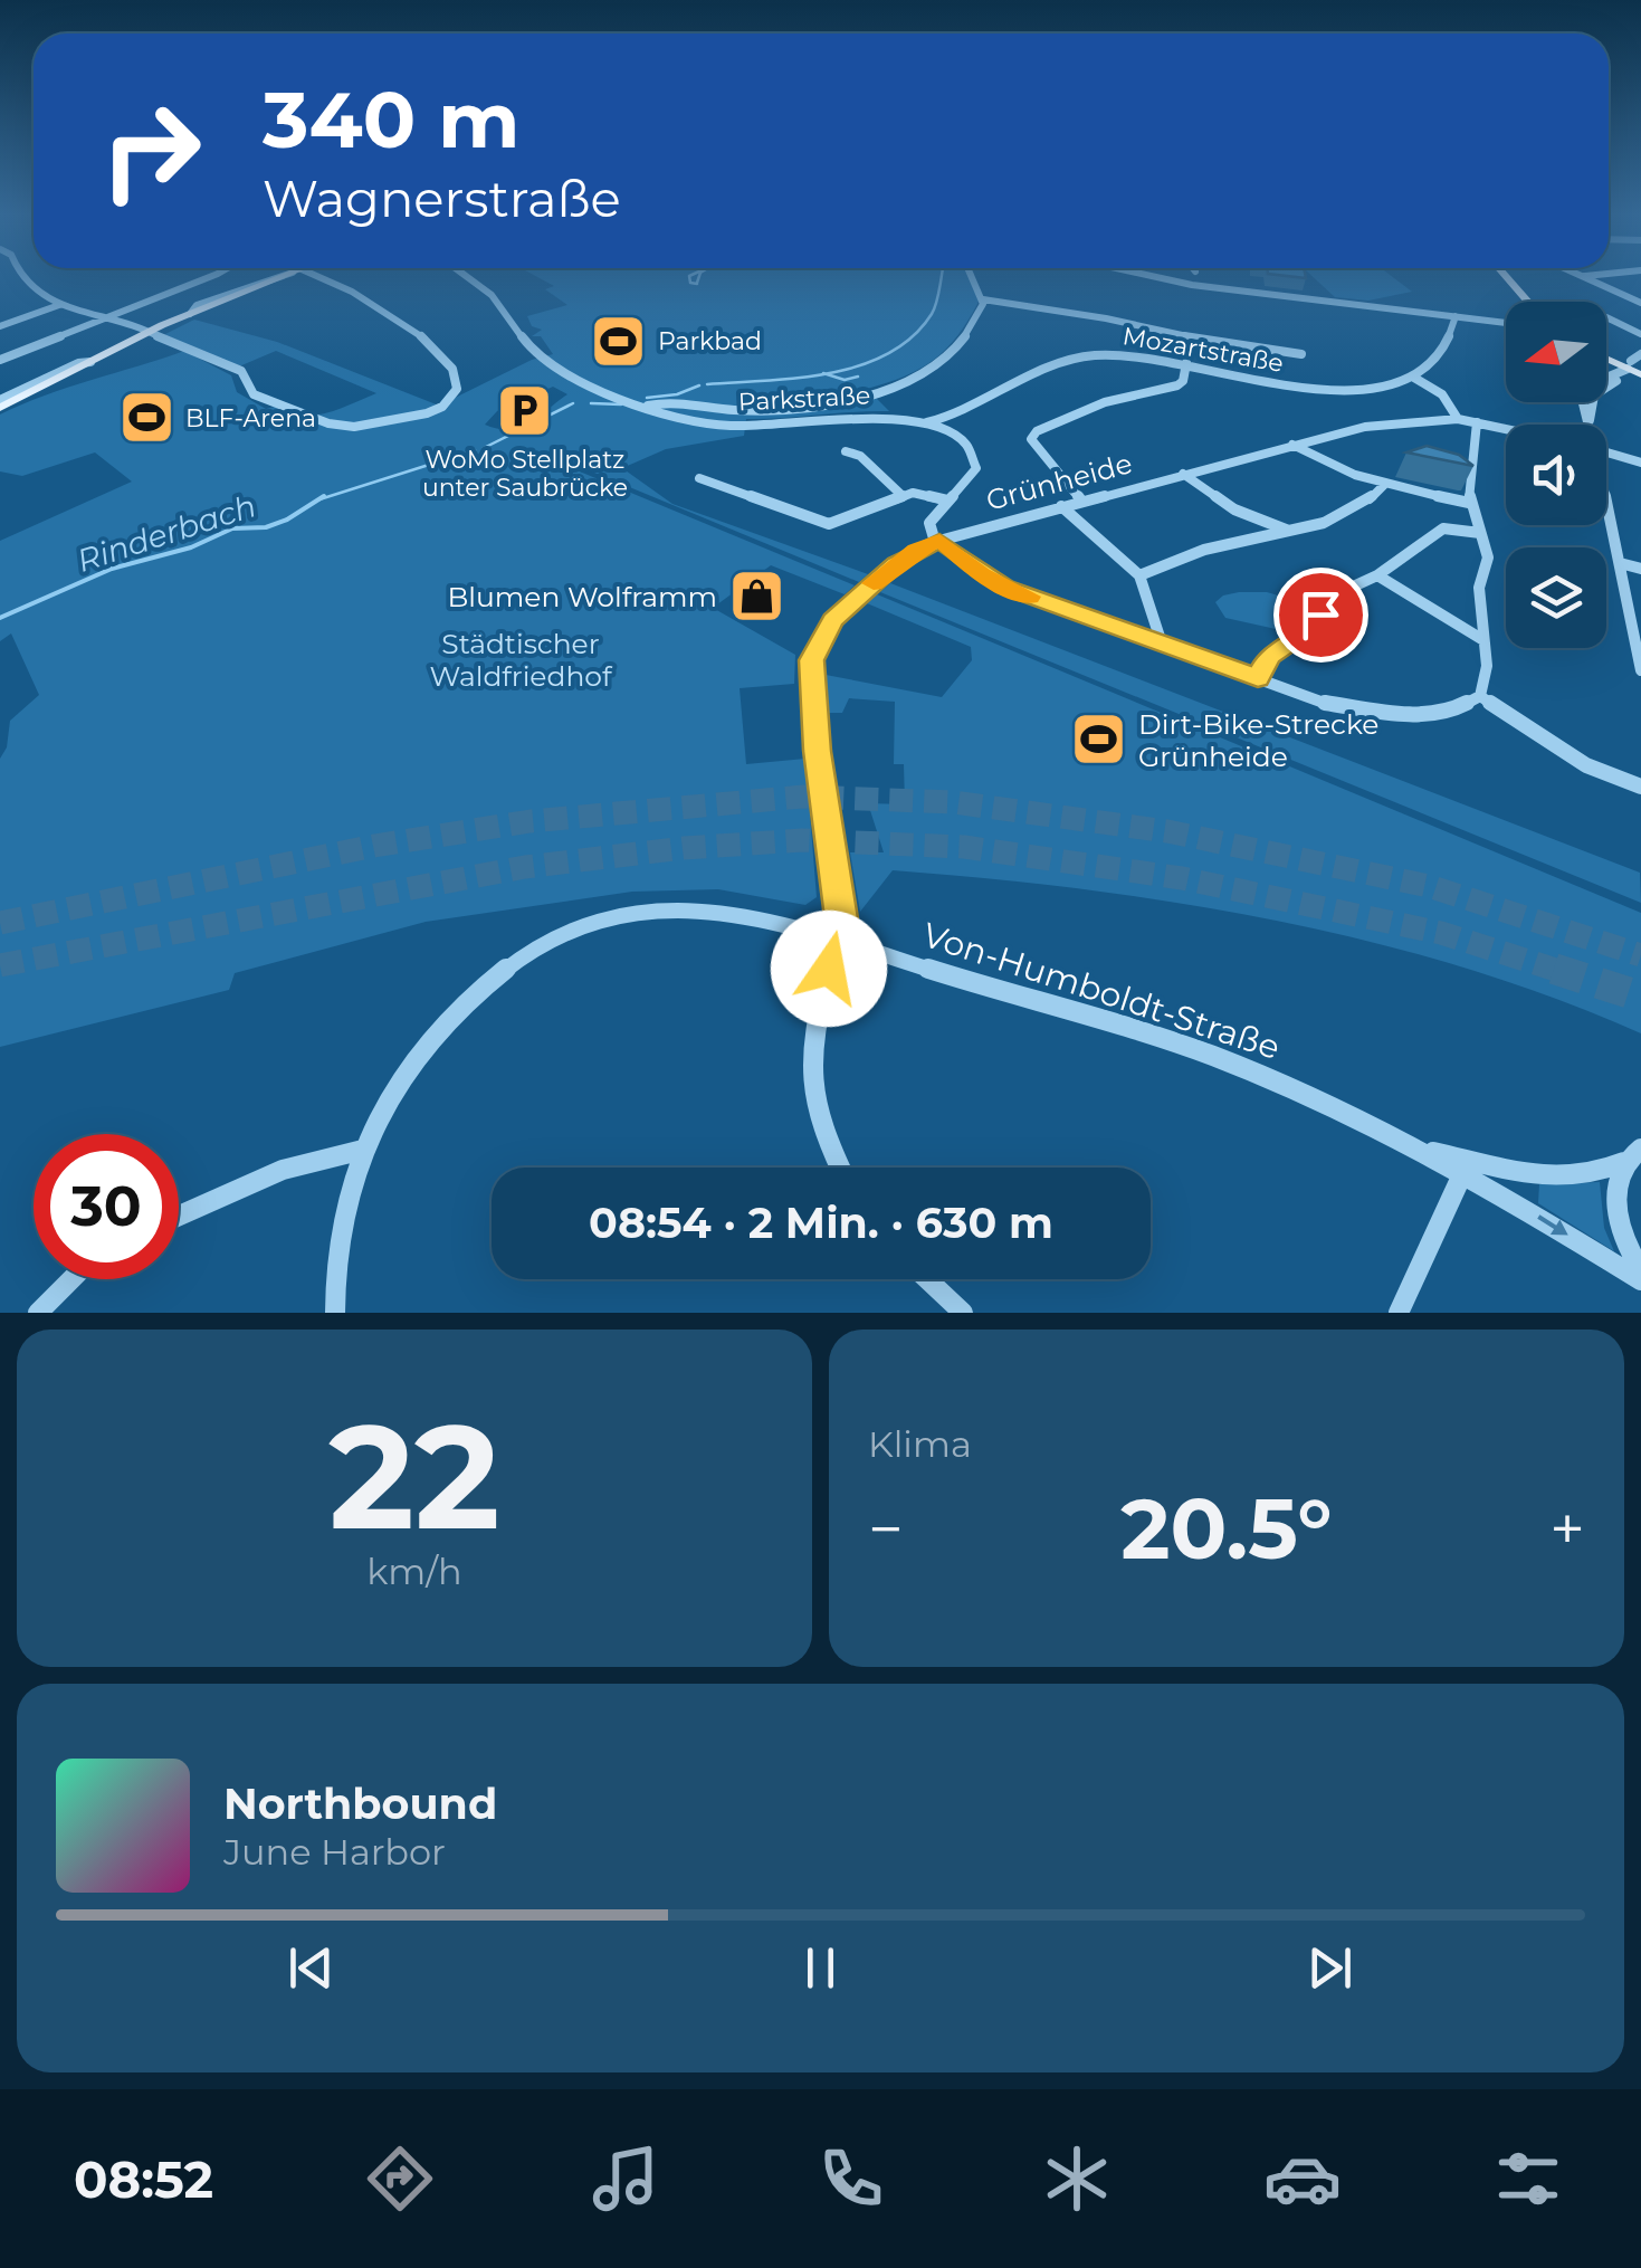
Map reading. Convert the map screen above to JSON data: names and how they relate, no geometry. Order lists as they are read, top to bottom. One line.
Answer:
{"streets":{"street":["Mozartstraße","Parkstraße","Grünheide","Von-Humboldt-Straße"]},"crossings":[["Mozartstraße","Parkstraße"],["Parkstraße","Grünheide"],["Grünheide","Von-Humboldt-Straße"]],"water":["Rinderbach"],"parks":["Städtischer Waldfriedhof"],"places":{"sports":["Parkbad","BLF-Arena","Dirt-Bike-Strecke Grünheide"],"parking":["WoMo Stellplatz unter Saubrücke"],"shop":["Blumen Wolframm"]},"north":"left","page":{"turn":["340 m","Wagnerstraße"],"limit":"30","trip":"08:54 · 2 Min. · 630 m","tile":[["22","km/h"],"Klima"],"heat":["−","20.5°","+"],"song":["Northbound","June Harbor"],"tabs":"08:52"}}
